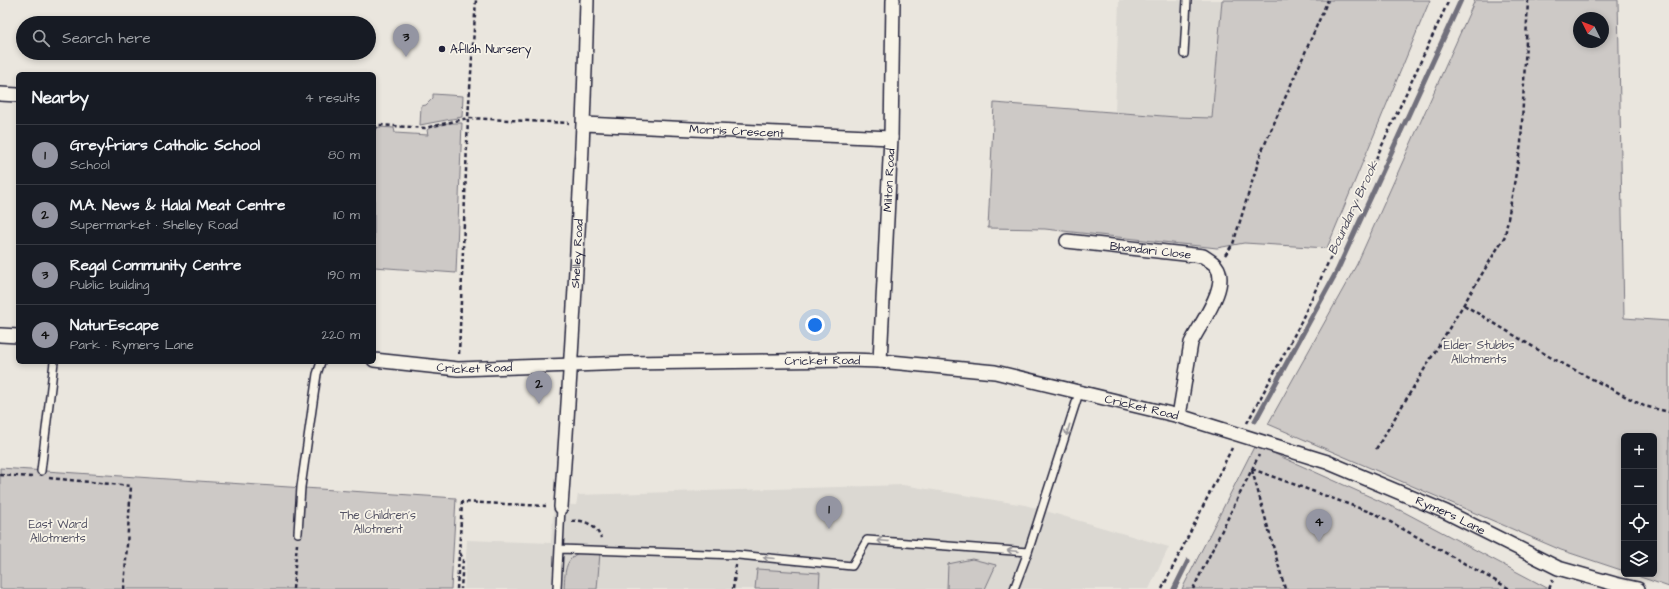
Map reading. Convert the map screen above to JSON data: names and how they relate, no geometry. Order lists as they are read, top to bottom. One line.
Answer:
{"streets":{"street":["Morris Crescent","Milton Road","Bhandari Close","Shelley Road","Cricket Road","Rymers Lane"]},"crossings":[["Morris Crescent","Milton Road"],["Morris Crescent","Shelley Road"],["Milton Road","Cricket Road"],["Bhandari Close","Cricket Road"],["Shelley Road","Cricket Road"],["Cricket Road","Rymers Lane"]],"water":["Boundary Brook"],"parks":["Elder Stubbs Allotments","The Children's Allotment","East Ward Allotments"],"places":["Afllah Nursery"],"north":"top left","page":{"search":"Search here","pins":["3","2","1","4"],"heading":["Nearby","4 results"],"list":[{"mark":"1","name":"Greyfriars Catholic School","note":"School","value":"80 m"},{"mark":"2","name":"M.A. News & Halal Meat Centre","note":"Supermarket · Shelley Road","value":"110 m"},{"mark":"3","name":"Regal Community Centre","note":"Public building","value":"190 m"},{"mark":"4","name":"NaturEscape","note":"Park · Rymers Lane","value":"220 m"}],"map_buttons":["+","−"]}}
